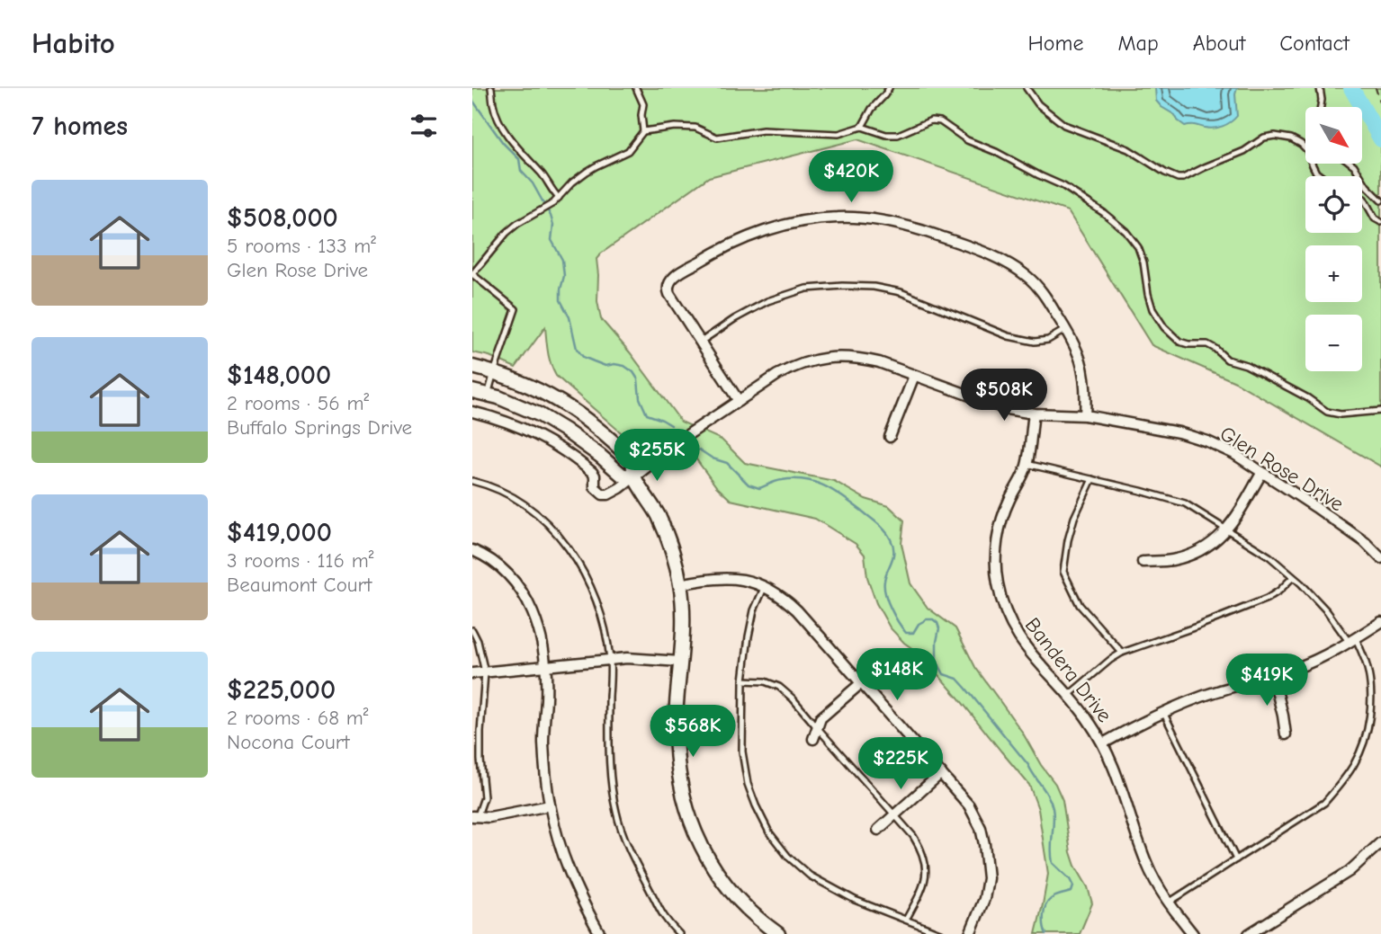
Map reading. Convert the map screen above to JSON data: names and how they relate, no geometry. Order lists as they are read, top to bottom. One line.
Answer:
{"streets":{"street":["Glen Rose Drive","Bandera Drive"]},"crossings":[["Glen Rose Drive","Bandera Drive"]],"north":"bottom right","page":{"header":"Habito","nav":["Home","Map","About","Contact"],"heading":"7 homes","map_buttons":["+","−"],"price":["$420K","$508K","$255K","$148K","$419K","$568K","$225K"],"list":[{"name":"$508,000","note":"5 rooms · 133 m² · Glen Rose Drive"},{"name":"$148,000","note":"2 rooms · 56 m² · Buffalo Springs Drive"},{"name":"$419,000","note":"3 rooms · 116 m² · Beaumont Court"},{"name":"$225,000","note":"2 rooms · 68 m² · Nocona Court"}]}}
